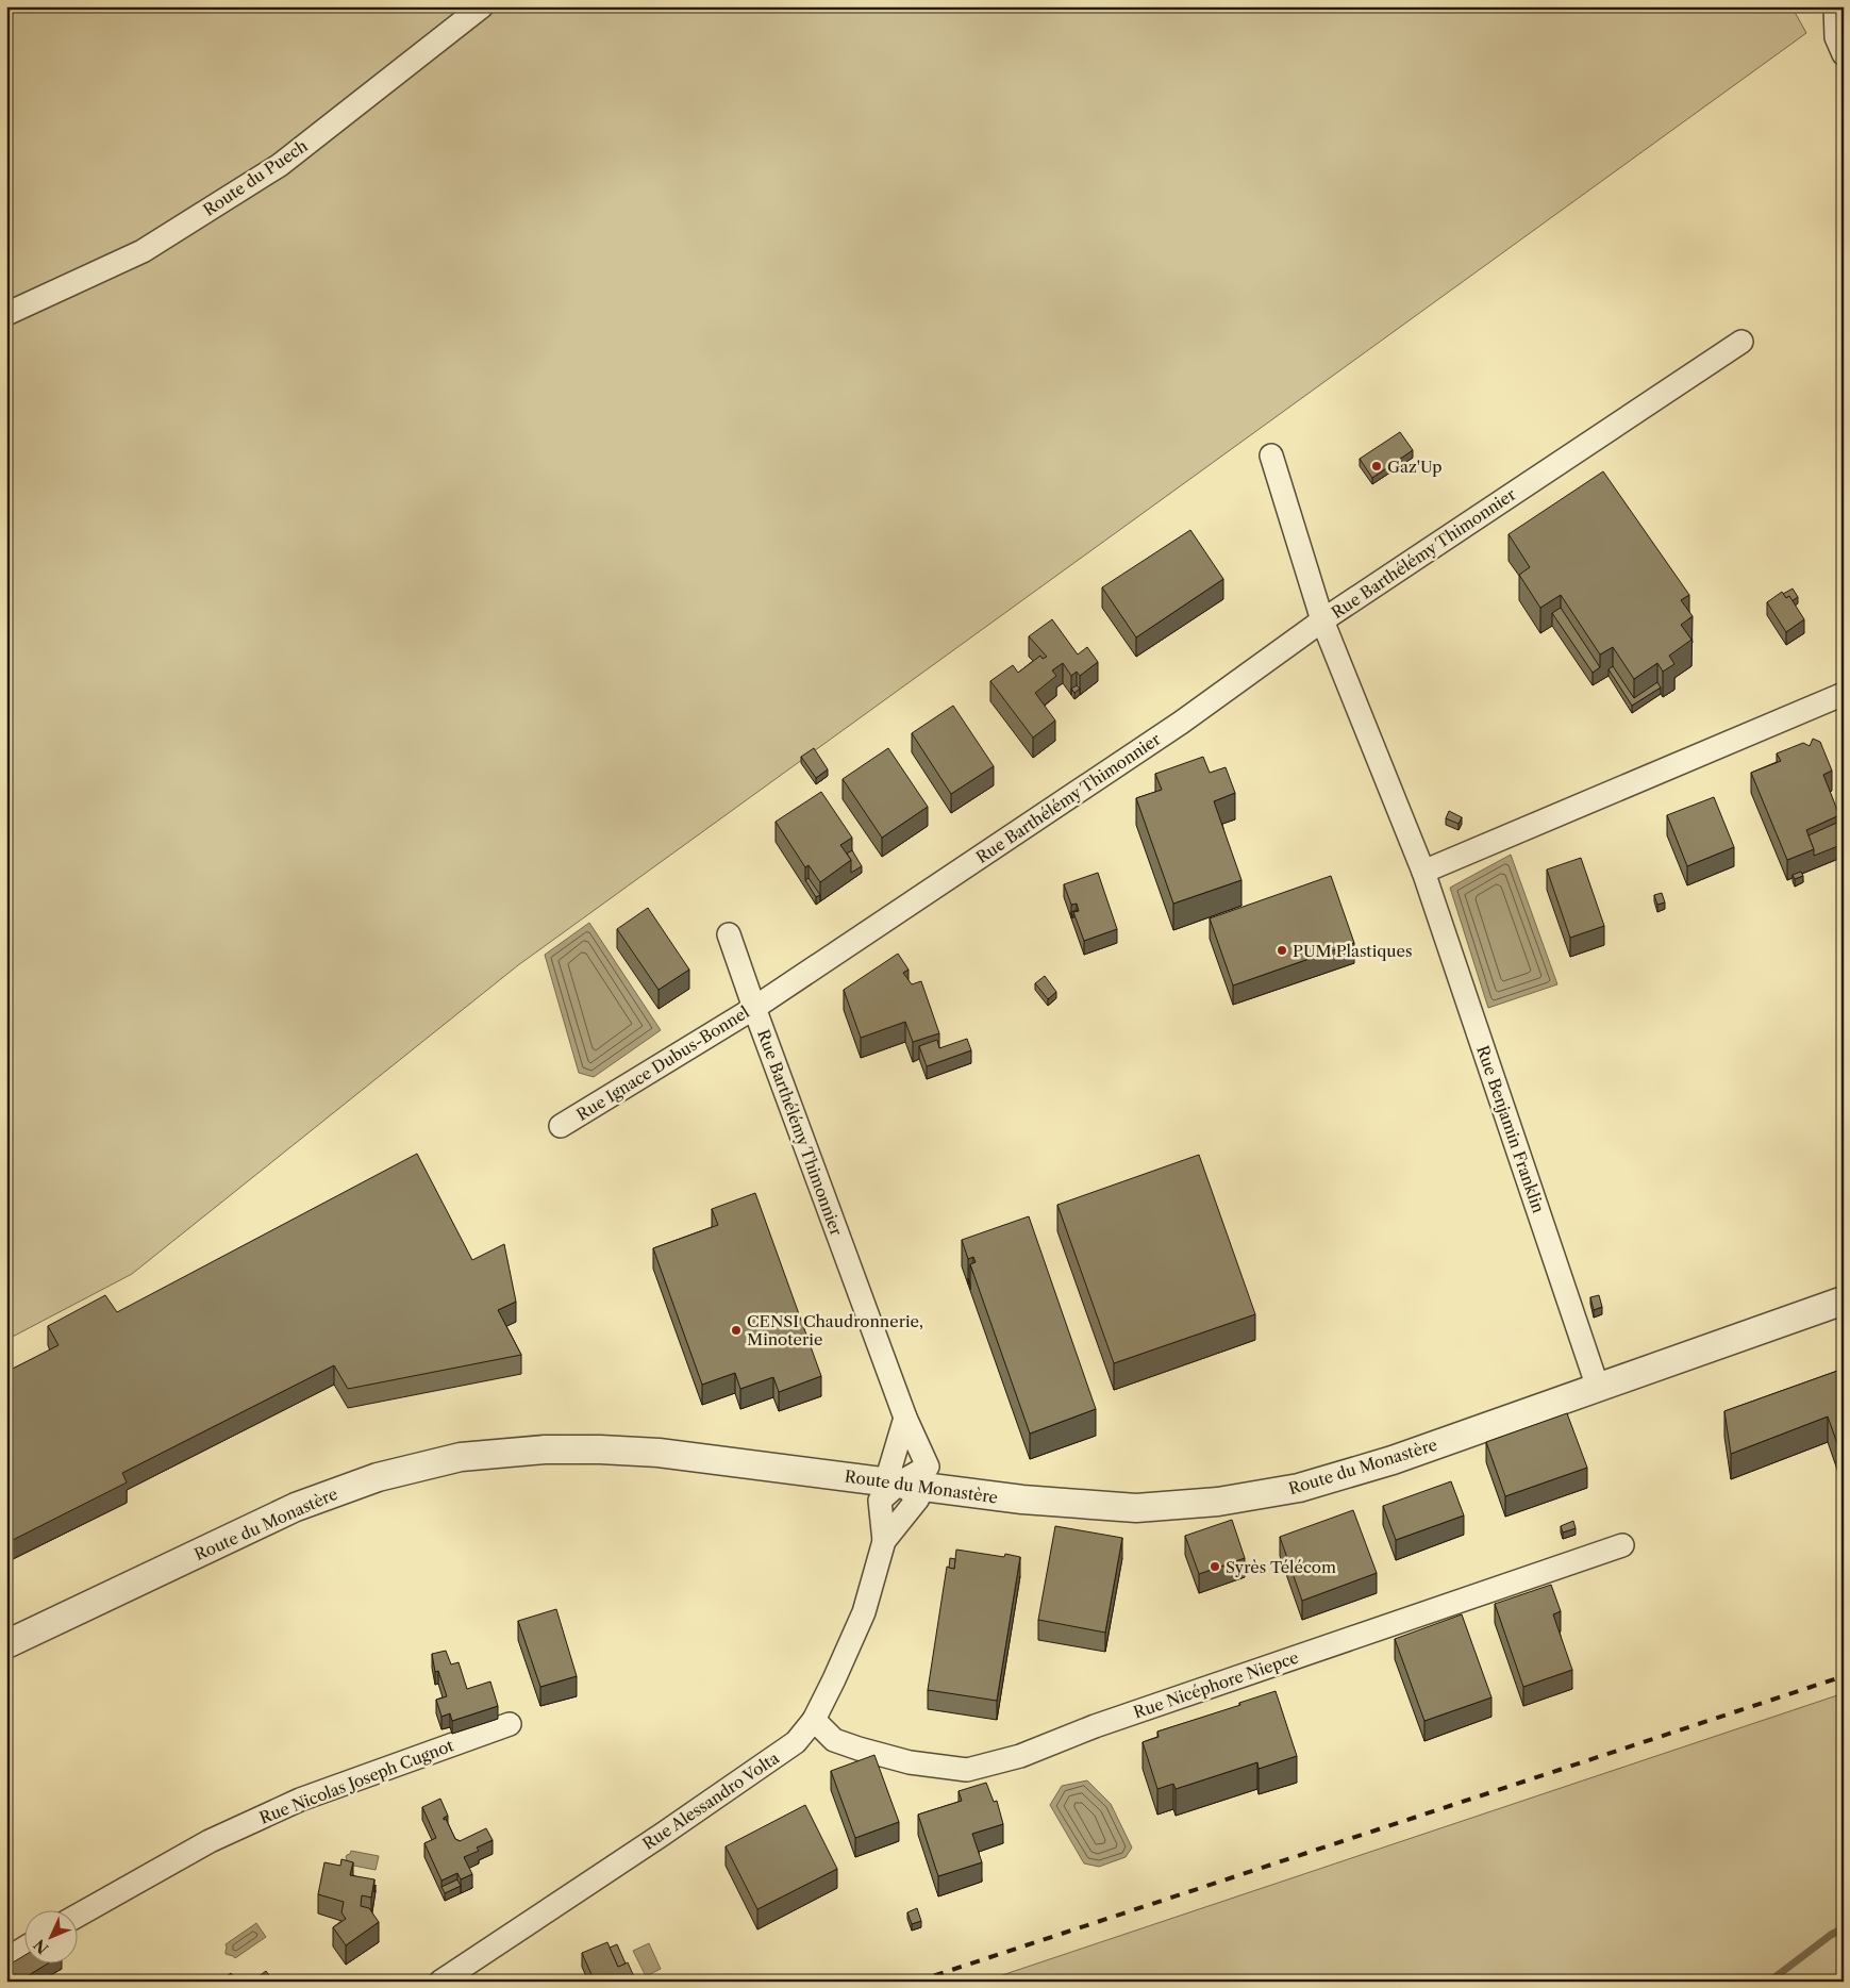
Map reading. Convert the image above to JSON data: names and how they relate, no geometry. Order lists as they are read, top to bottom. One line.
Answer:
{"streets":{"street":["Route du Puech","Rue Barthélémy Thimonnier","Rue Ignace Dubus-Bonnel","Rue Benjamin Franklin","Route du Monastère","Rue Nicéphore Niepce","Rue Nicolas Joseph Cugnot","Rue Alessandro Volta"]},"crossings":[["Rue Barthélémy Thimonnier","Rue Ignace Dubus-Bonnel"],["Rue Barthélémy Thimonnier","Rue Benjamin Franklin"],["Rue Barthélémy Thimonnier","Route du Monastère"],["Rue Barthélémy Thimonnier","Rue Alessandro Volta"],["Rue Benjamin Franklin","Route du Monastère"],["Route du Monastère","Rue Alessandro Volta"],["Rue Nicéphore Niepce","Rue Alessandro Volta"]],"places":["Gaz'Up","PUM Plastiques","CENSI Chaudronnerie, Minoterie","Syrès Télécom"],"north":"bottom left"}
